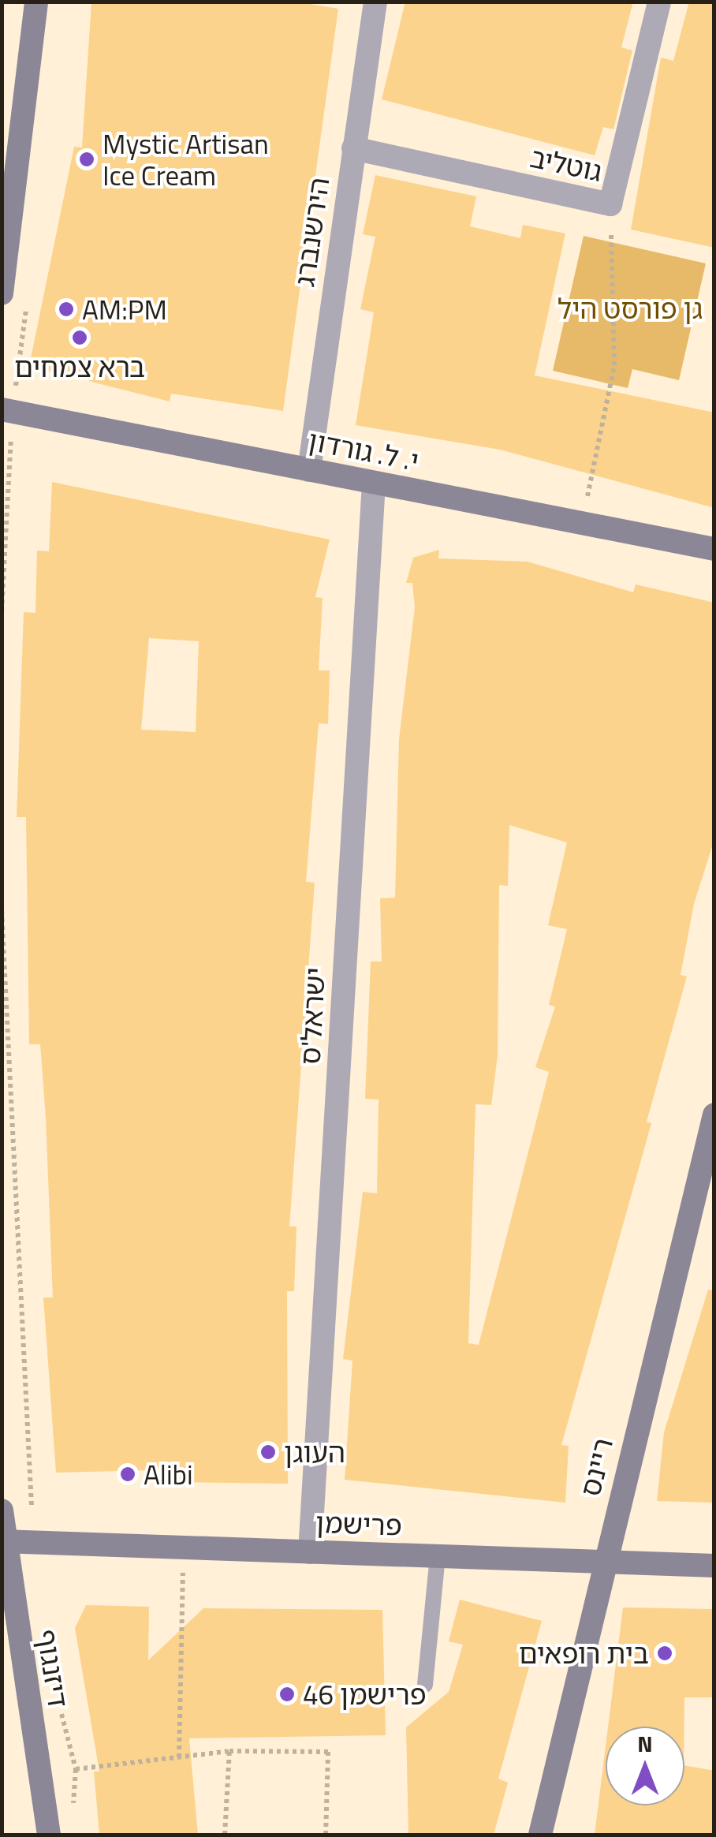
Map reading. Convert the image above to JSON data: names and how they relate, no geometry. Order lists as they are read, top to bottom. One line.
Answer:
{"streets":{"street":["גוטליב","הירשנברג","י. ל. גורדון","ישראל'ס","ריינס","פרישמן","דיזנגוף"]},"crossings":[["גוטליב","הירשנברג"],["הירשנברג","י. ל. גורדון"],["י. ל. גורדון","ישראל'ס"],["ישראל'ס","פרישמן"],["ריינס","פרישמן"],["פרישמן","דיזנגוף"]],"parks":["גן פורסט היל"],"places":["Mystic Artisan Ice Cream","AM:PM","ברא צמחים","העוגן","Alibi","בית רופאים","פרישמן 46"],"north":"top"}
